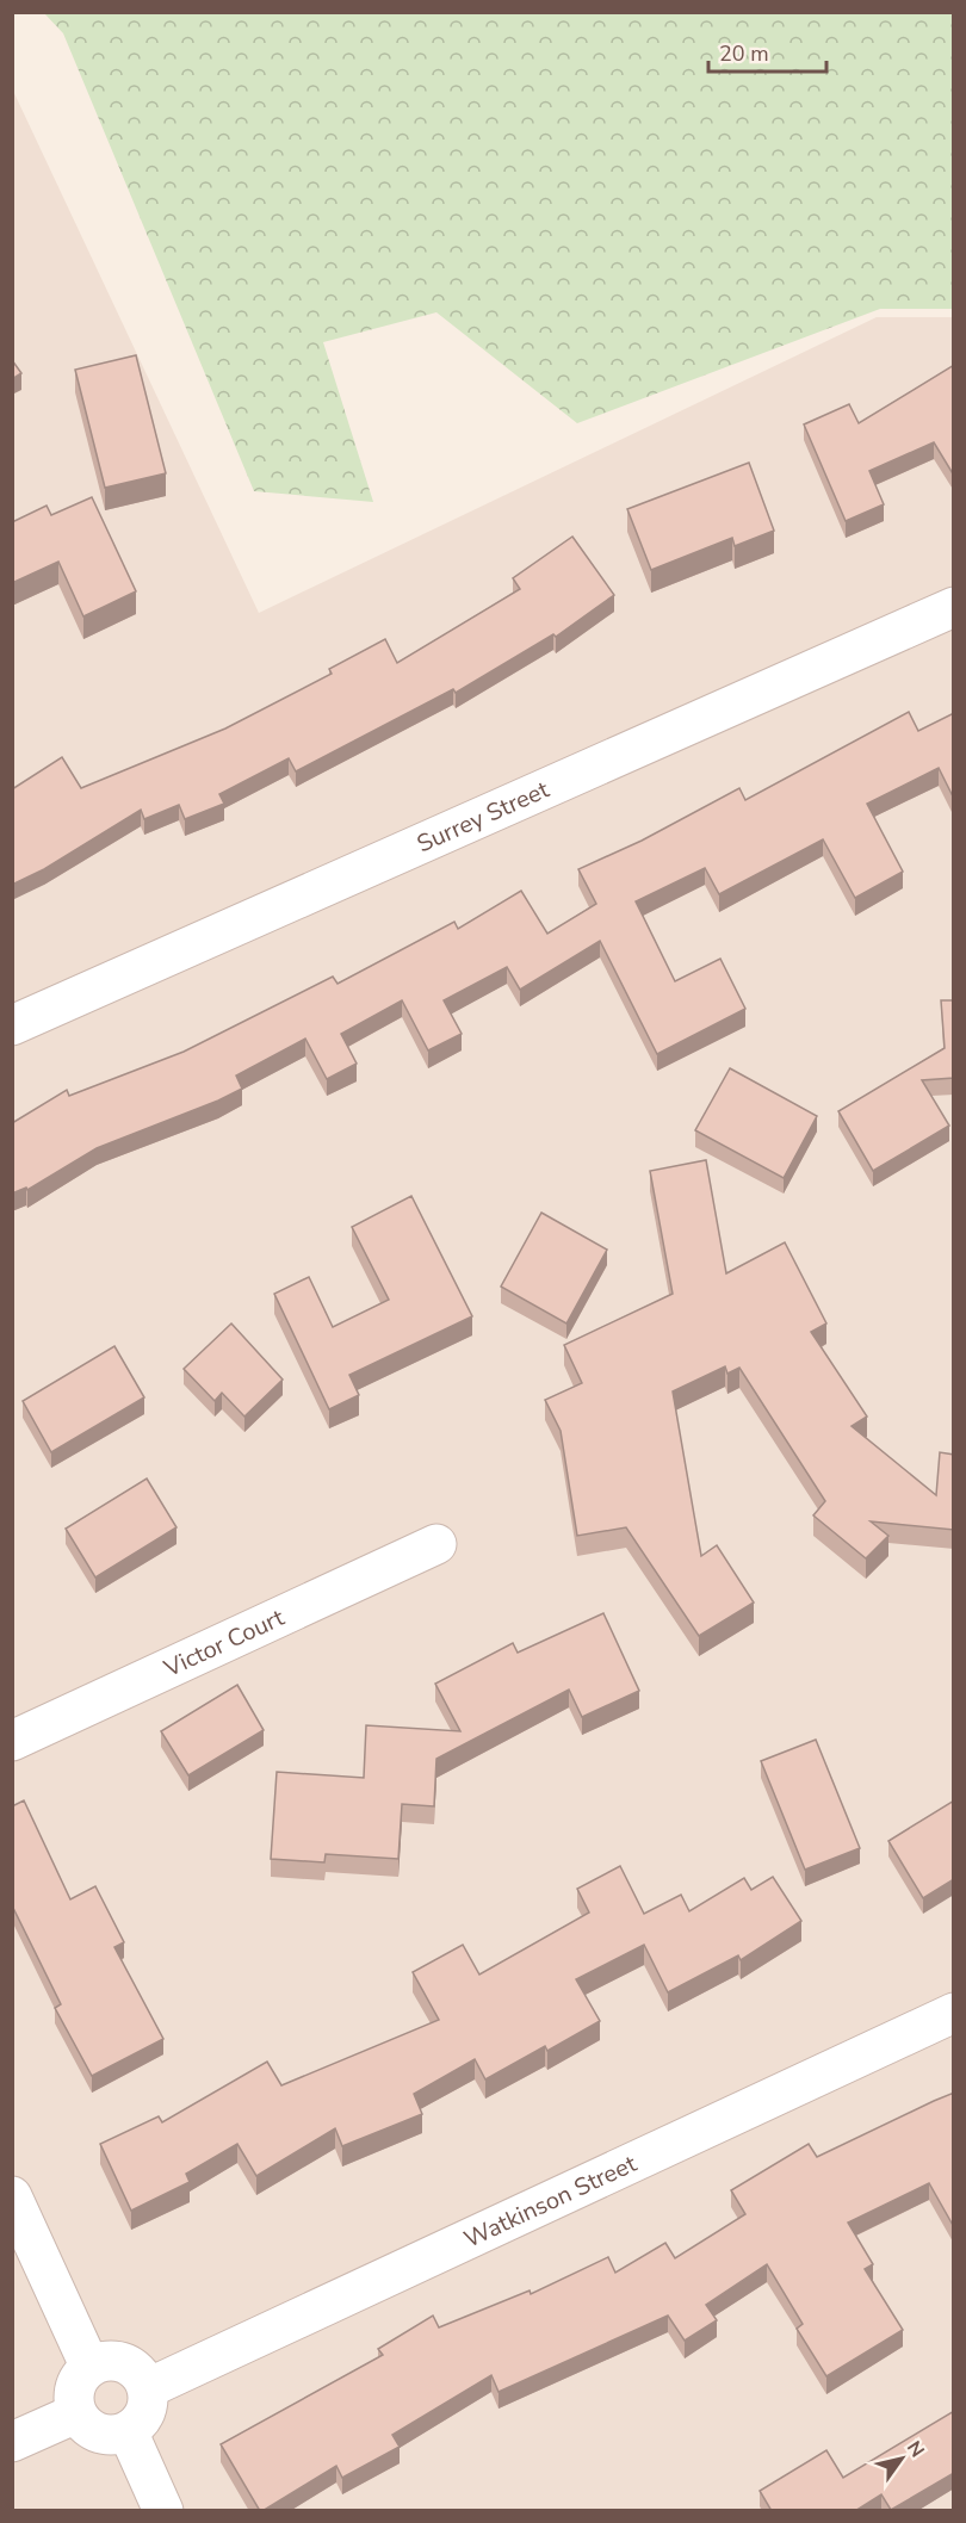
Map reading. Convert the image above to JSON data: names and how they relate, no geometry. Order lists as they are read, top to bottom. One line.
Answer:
{"streets":{"street":["Surrey Street","Victor Court","Watkinson Street"]},"scale_bar":"20 m","north":"top right"}
